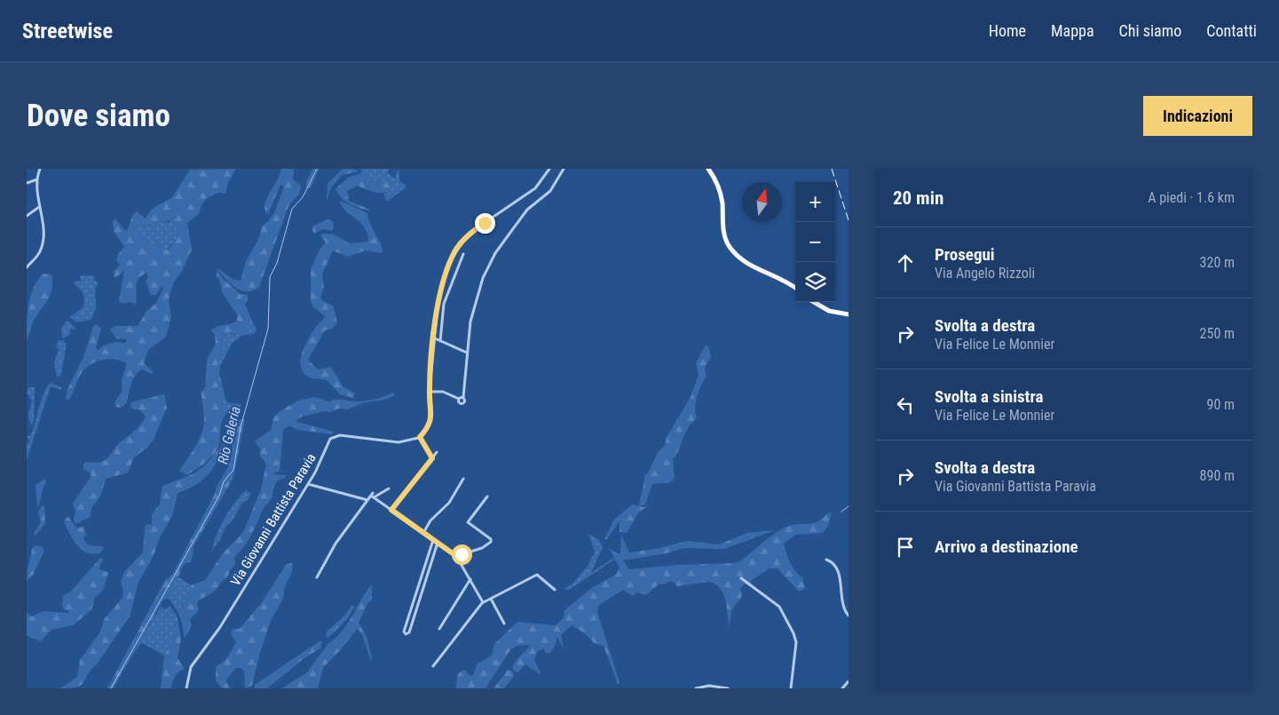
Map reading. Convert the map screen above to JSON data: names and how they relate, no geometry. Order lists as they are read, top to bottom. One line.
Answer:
{"streets":{"street":["Via Giovanni Battista Paravia"]},"water":["Rio Galeria"],"north":"top","page":{"header":"Streetwise","nav":["Home","Mappa","Chi siamo","Contatti"],"buttons":"Indicazioni","title":"Dove siamo","heading":["20 min","A piedi · 1.6 km"],"map_buttons":["+","−"],"list":[["Prosegui","Via Angelo Rizzoli","320 m"],["Svolta a destra","Via Felice Le Monnier","250 m"],["Svolta a sinistra","Via Felice Le Monnier","90 m"],["Svolta a destra","Via Giovanni Battista Paravia","890 m"],"Arrivo a destinazione"]}}
